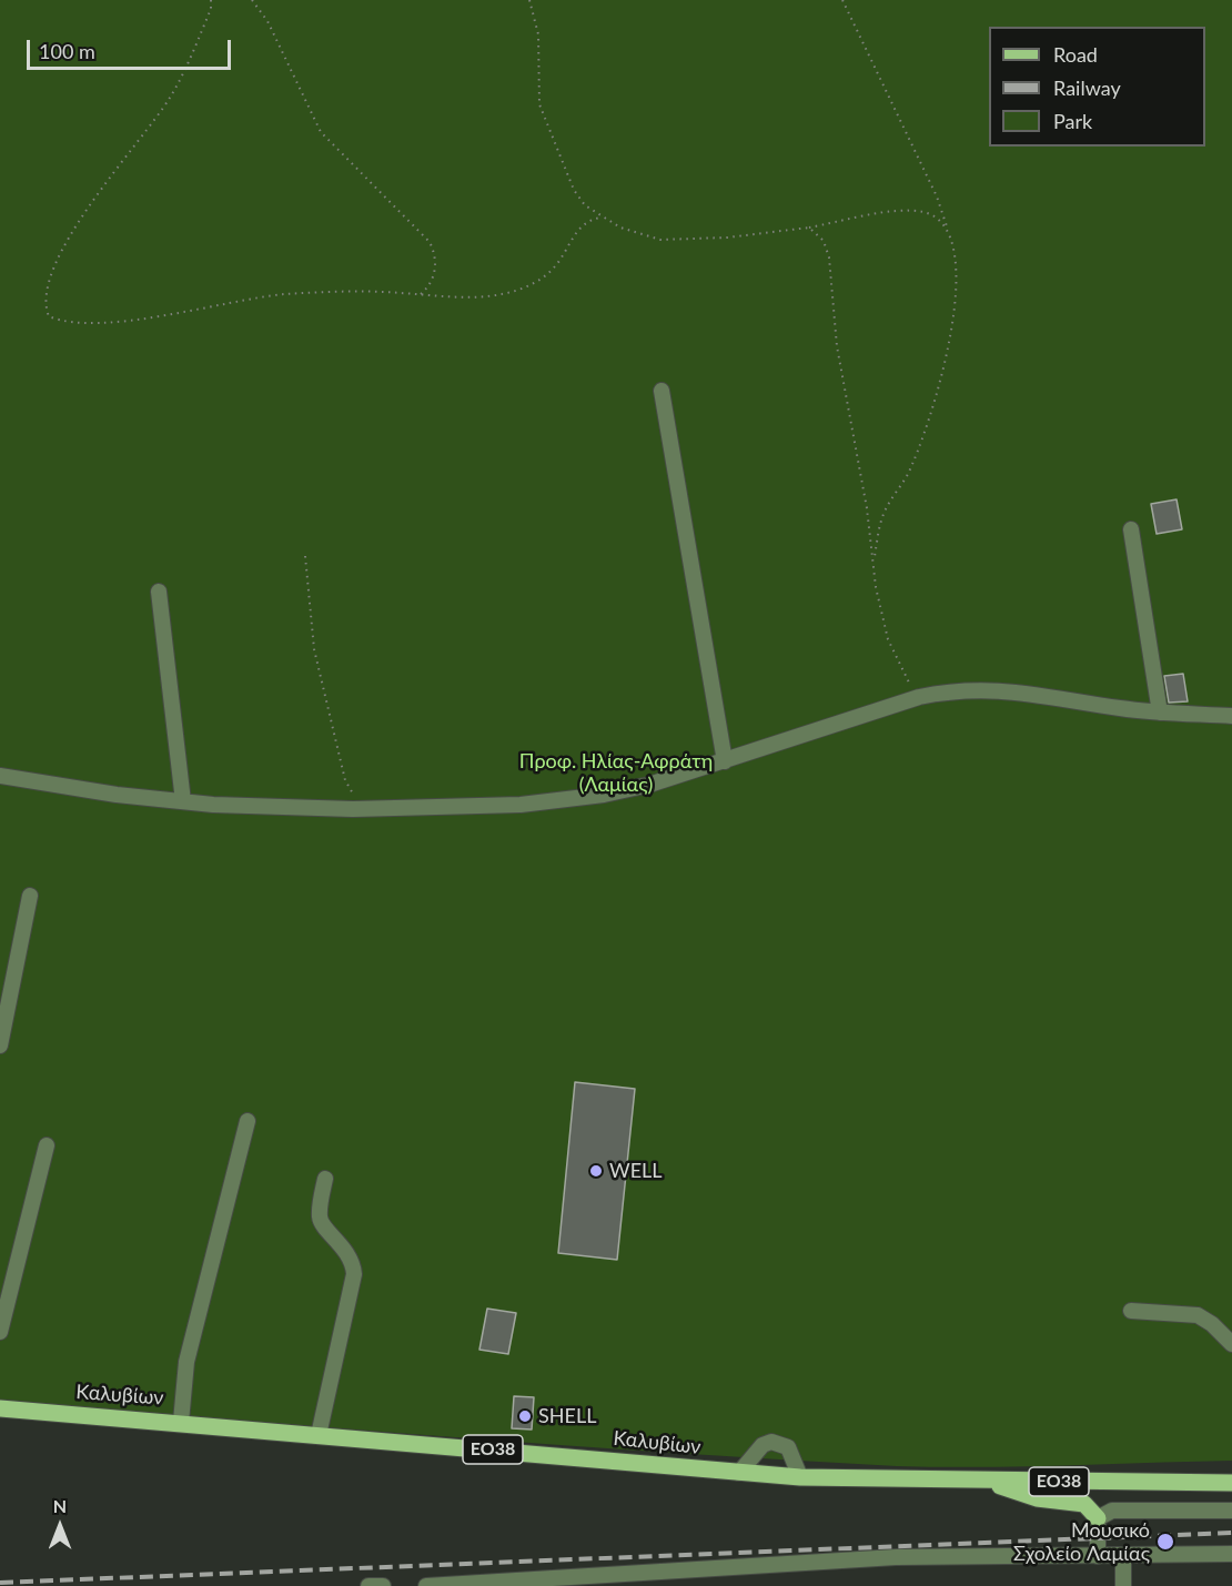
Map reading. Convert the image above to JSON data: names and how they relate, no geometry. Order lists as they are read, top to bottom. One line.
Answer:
{"streets":{"main road":["Καλυβίων","ΕΟ38"]},"parks":["Προφ. Ηλίας-Αφράτη (Λαμίας)"],"places":["WELL","SHELL","Μουσικό Σχολείο Λαμίας"],"legend":["Road","Railway","Park"],"scale_bar":"100 m","north":"top"}
